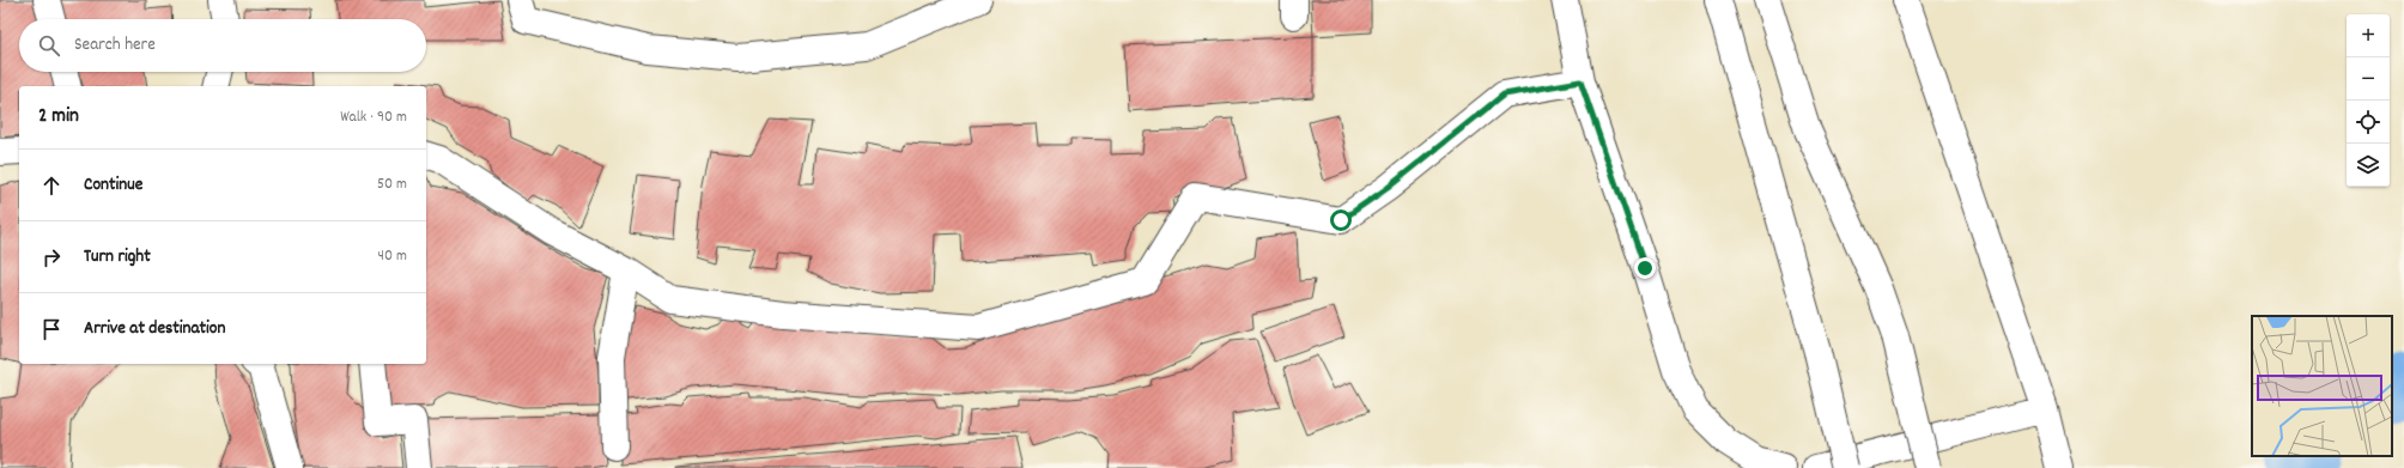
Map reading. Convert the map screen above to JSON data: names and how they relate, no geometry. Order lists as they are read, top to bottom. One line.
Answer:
{"page":{"map_buttons":["+","−"],"search":"Search here","heading":["2 min","Walk · 90 m"],"list":[["Continue","50 m"],["Turn right","40 m"],"Arrive at destination"]}}
